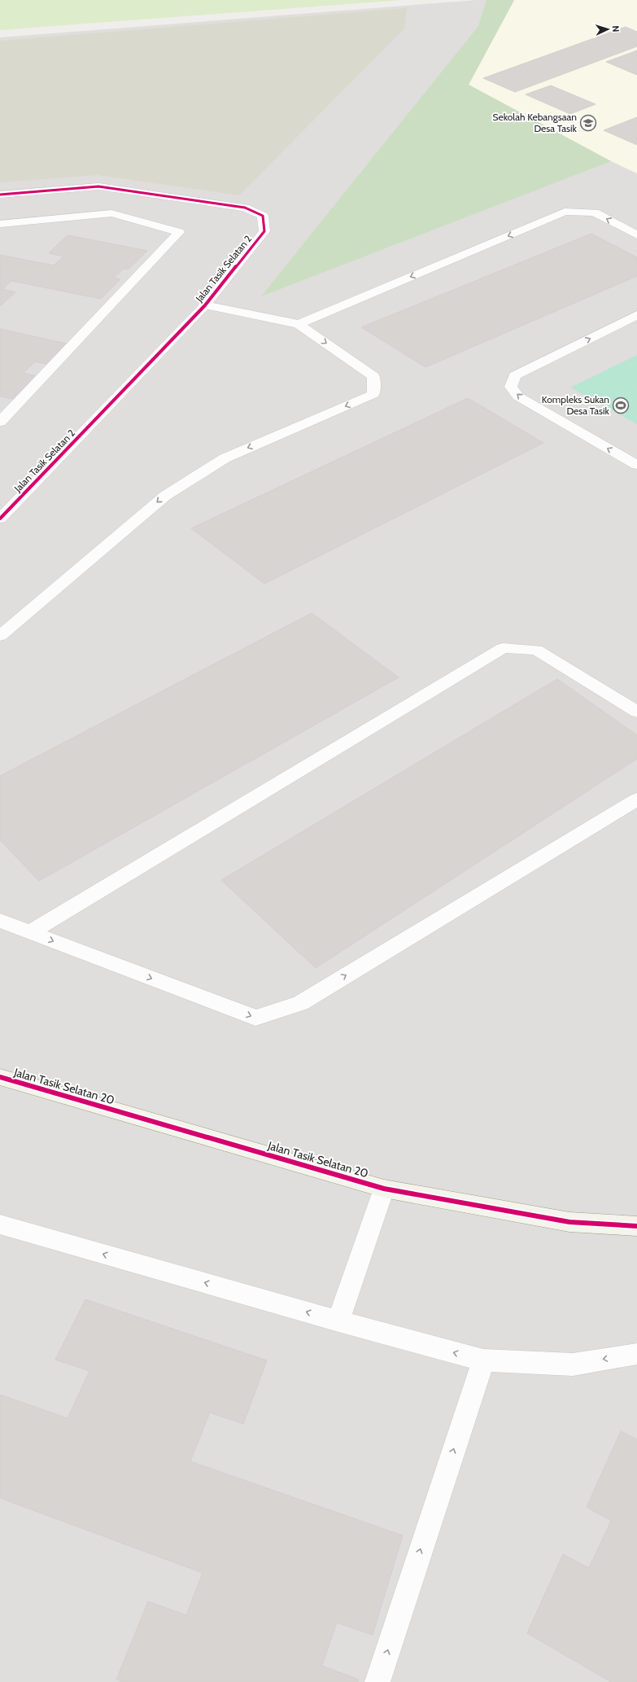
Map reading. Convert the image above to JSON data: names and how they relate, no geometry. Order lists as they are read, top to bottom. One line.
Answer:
{"streets":{"street":["Jalan Tasik Selatan 2","Jalan Tasik Selatan 20"]},"places":{"school or university":["Sekolah Kebangsaan Desa Tasik"],"sports":["Kompleks Sukan Desa Tasik"]},"north":"right"}
